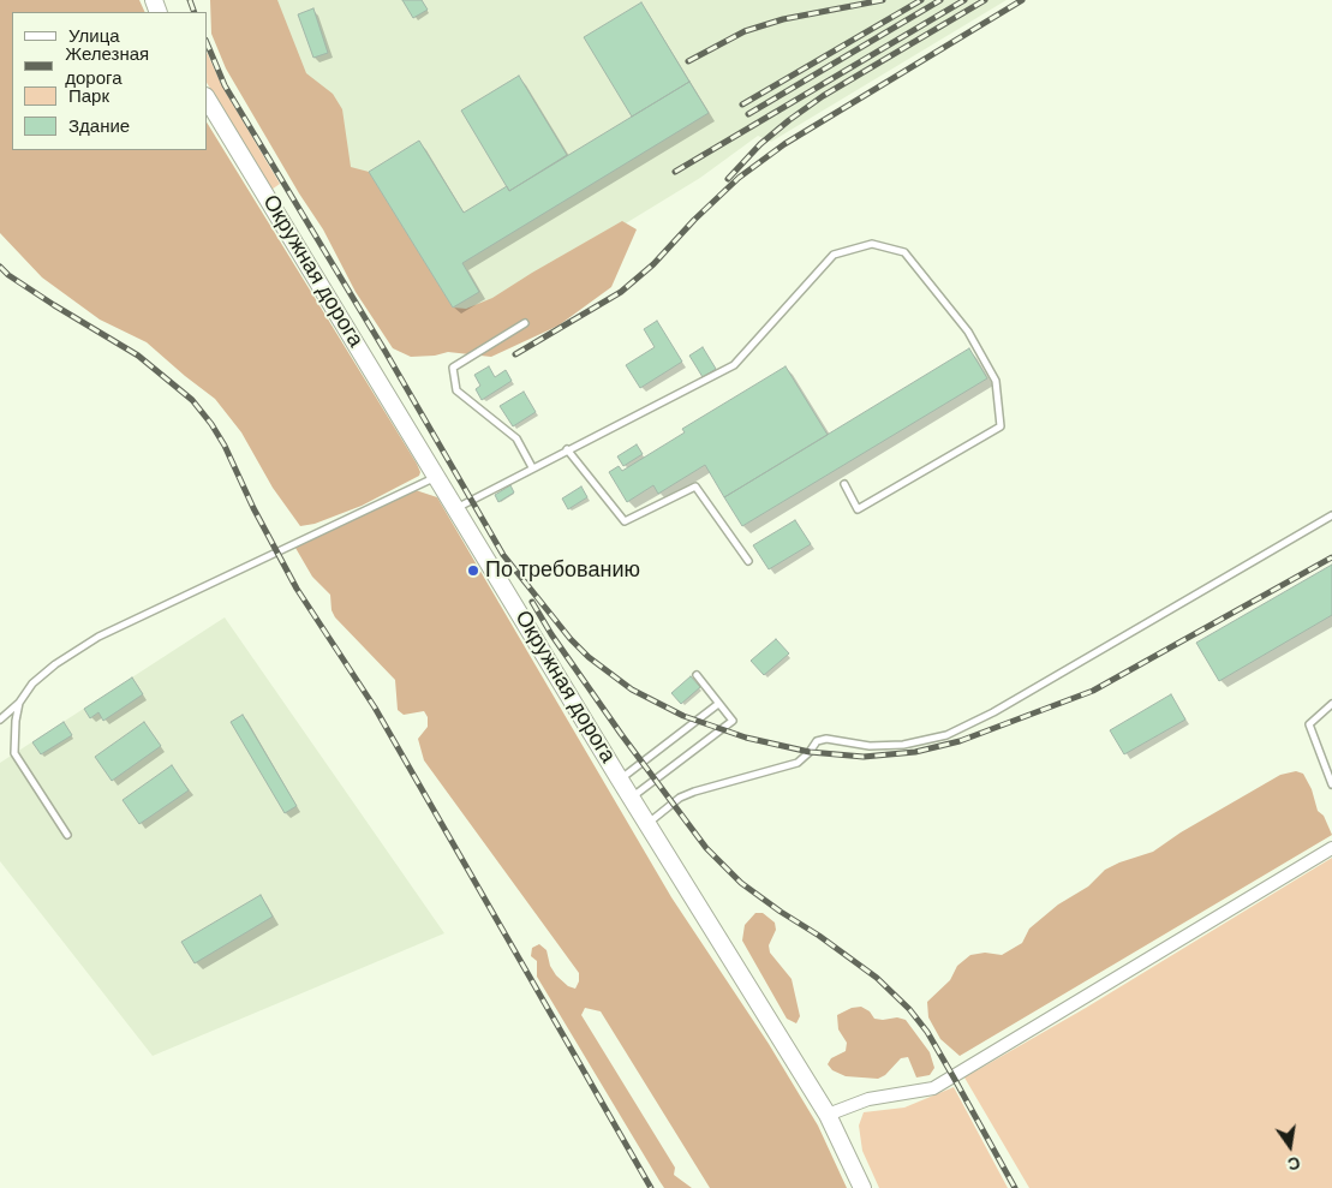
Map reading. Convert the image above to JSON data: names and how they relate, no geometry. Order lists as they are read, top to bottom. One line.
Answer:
{"streets":{"main road":["Окружная дорога"]},"places":["По требованию"],"legend":["Улица","Железная дорога","Парк","Здание"],"north":"bottom"}
